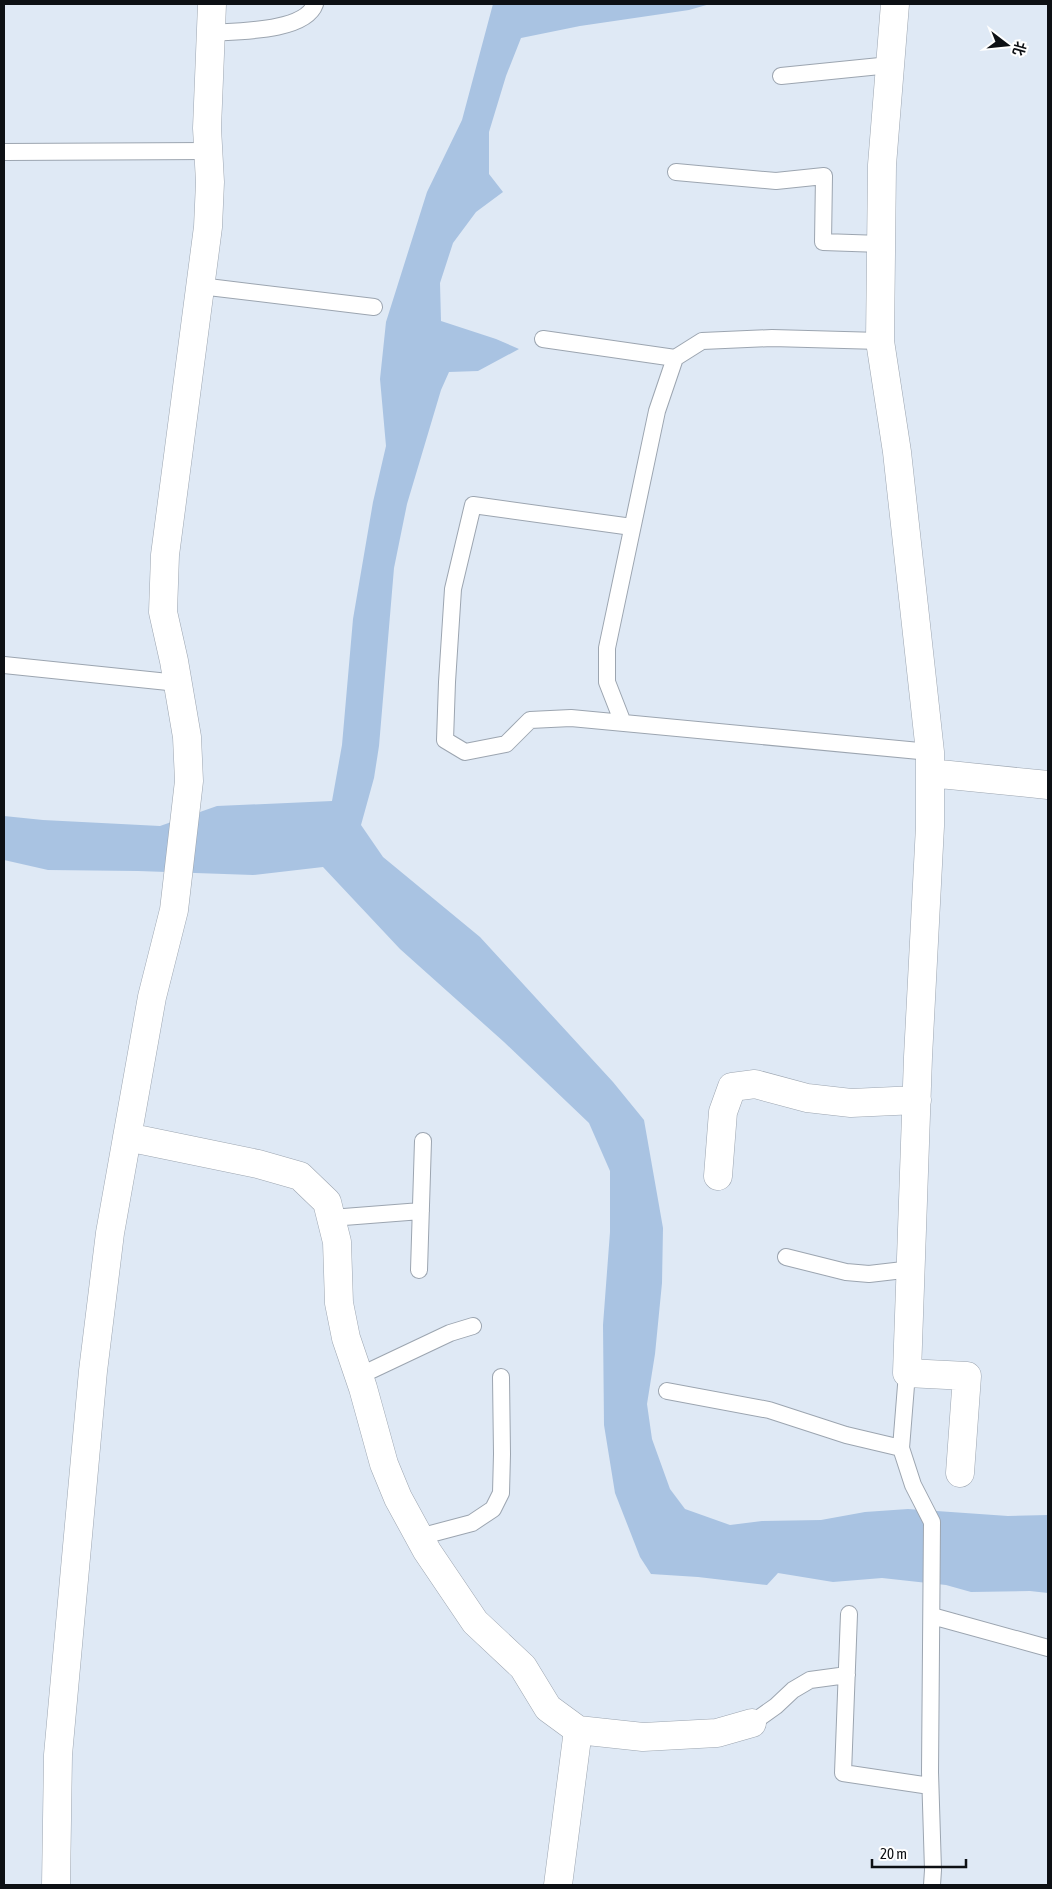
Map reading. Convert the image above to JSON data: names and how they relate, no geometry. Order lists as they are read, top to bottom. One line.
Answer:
{"scale_bar":"20 m","north":"right"}
